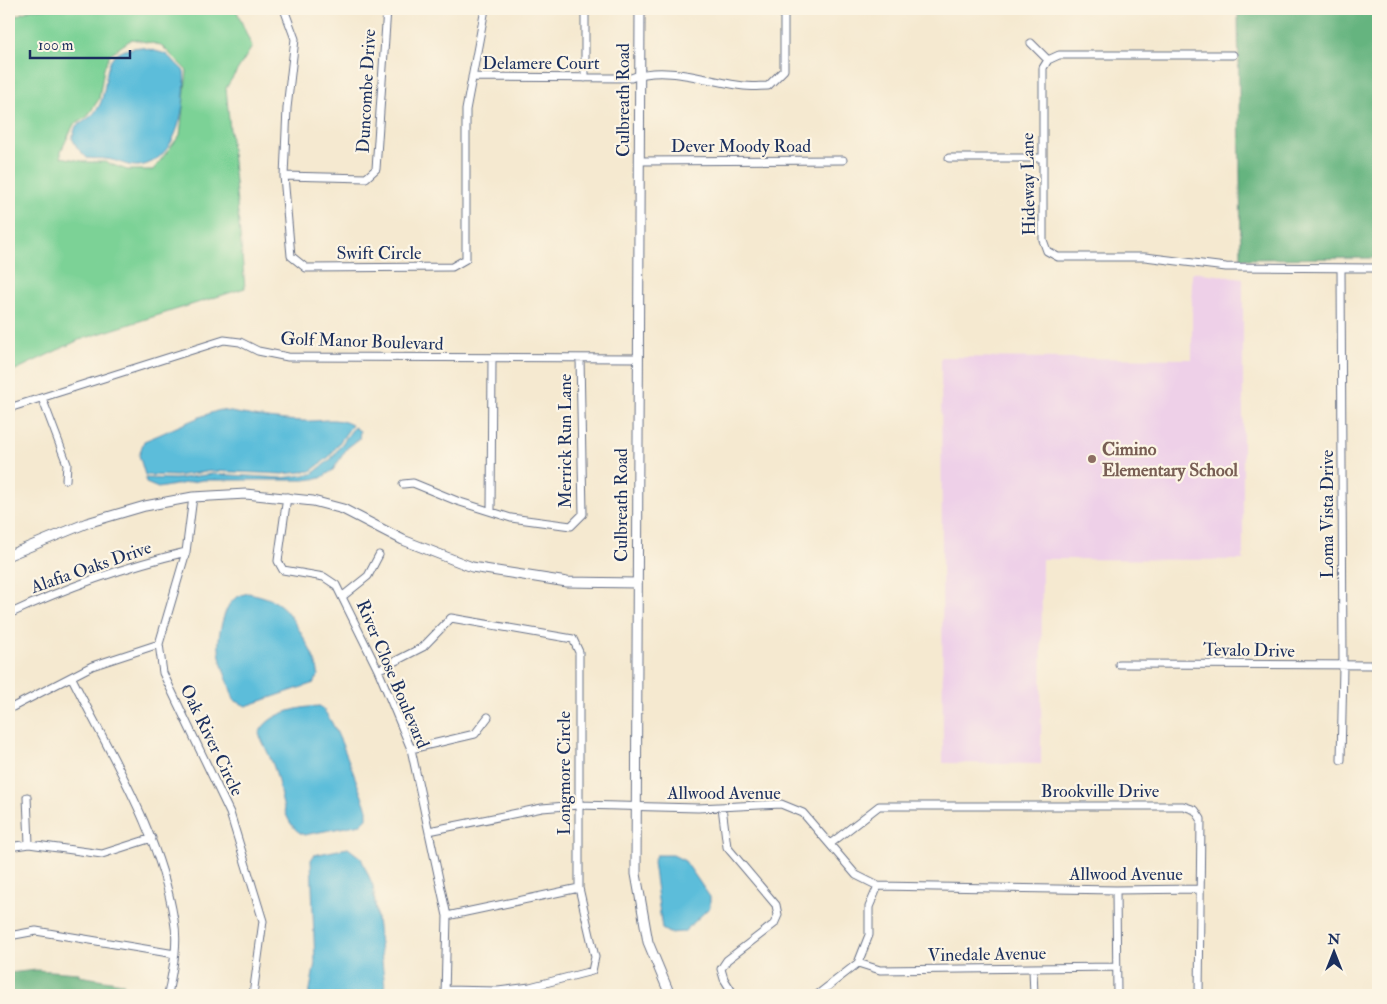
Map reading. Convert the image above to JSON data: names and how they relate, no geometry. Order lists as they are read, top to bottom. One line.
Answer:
{"streets":{"street":["Delamere Court","Duncombe Drive","Culbreath Road","Dever Moody Road","Hideway Lane","Swift Circle","Golf Manor Boulevard","Merrick Run Lane","Loma Vista Drive","Alafia Oaks Drive","Tevalo Drive","River Close Boulevard","Oak River Circle","Longmore Circle","Brookville Drive","Allwood Avenue","Vinedale Avenue"]},"crossings":[["Delamere Court","Culbreath Road"],["Delamere Court","Swift Circle"],["Duncombe Drive","Swift Circle"],["Culbreath Road","Dever Moody Road"],["Culbreath Road","Golf Manor Boulevard"],["Culbreath Road","Allwood Avenue"],["Hideway Lane","Loma Vista Drive"],["Golf Manor Boulevard","Merrick Run Lane"],["Loma Vista Drive","Tevalo Drive"],["Alafia Oaks Drive","Oak River Circle"],["River Close Boulevard","Longmore Circle"],["River Close Boulevard","Allwood Avenue"],["Longmore Circle","Allwood Avenue"],["Brookville Drive","Allwood Avenue"]],"places":["Cimino Elementary School"],"scale_bar":"100 m","north":"top"}
